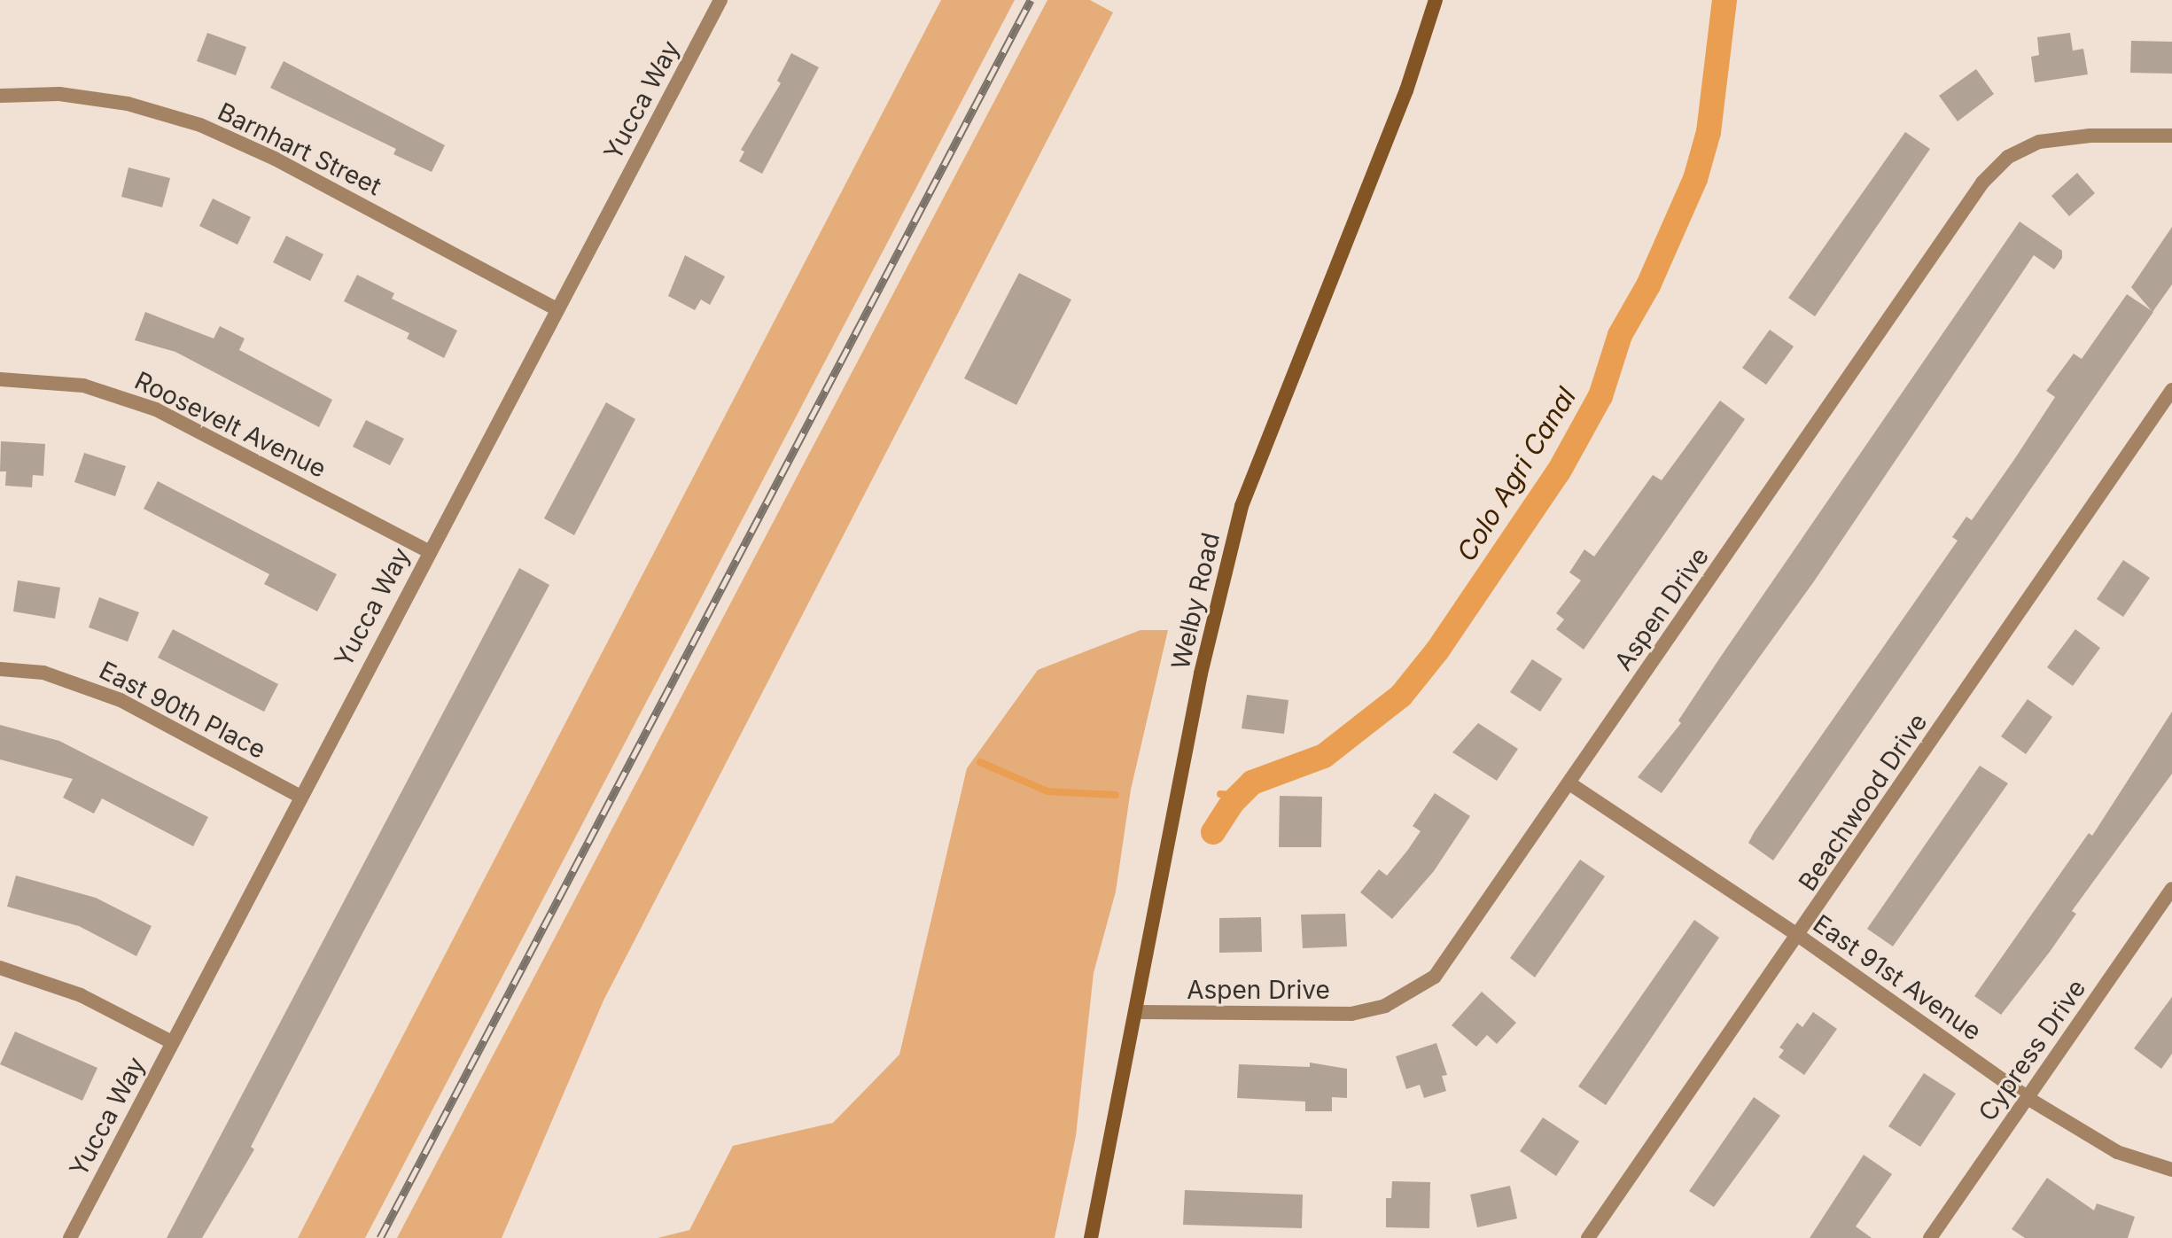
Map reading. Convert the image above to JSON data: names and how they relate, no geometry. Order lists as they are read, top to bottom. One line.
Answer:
{"streets":{"street":["Yucca Way","Barnhart Street","Roosevelt Avenue","Welby Road","Aspen Drive","East 90th Place","Beachwood Drive","East 91st Avenue","Cypress Drive"]},"crossings":[["Yucca Way","Barnhart Street"],["Yucca Way","Roosevelt Avenue"],["Yucca Way","East 90th Place"],["Welby Road","Aspen Drive"],["Aspen Drive","East 91st Avenue"],["Beachwood Drive","East 91st Avenue"],["East 91st Avenue","Cypress Drive"]],"water":["Colo Agri Canal"]}
